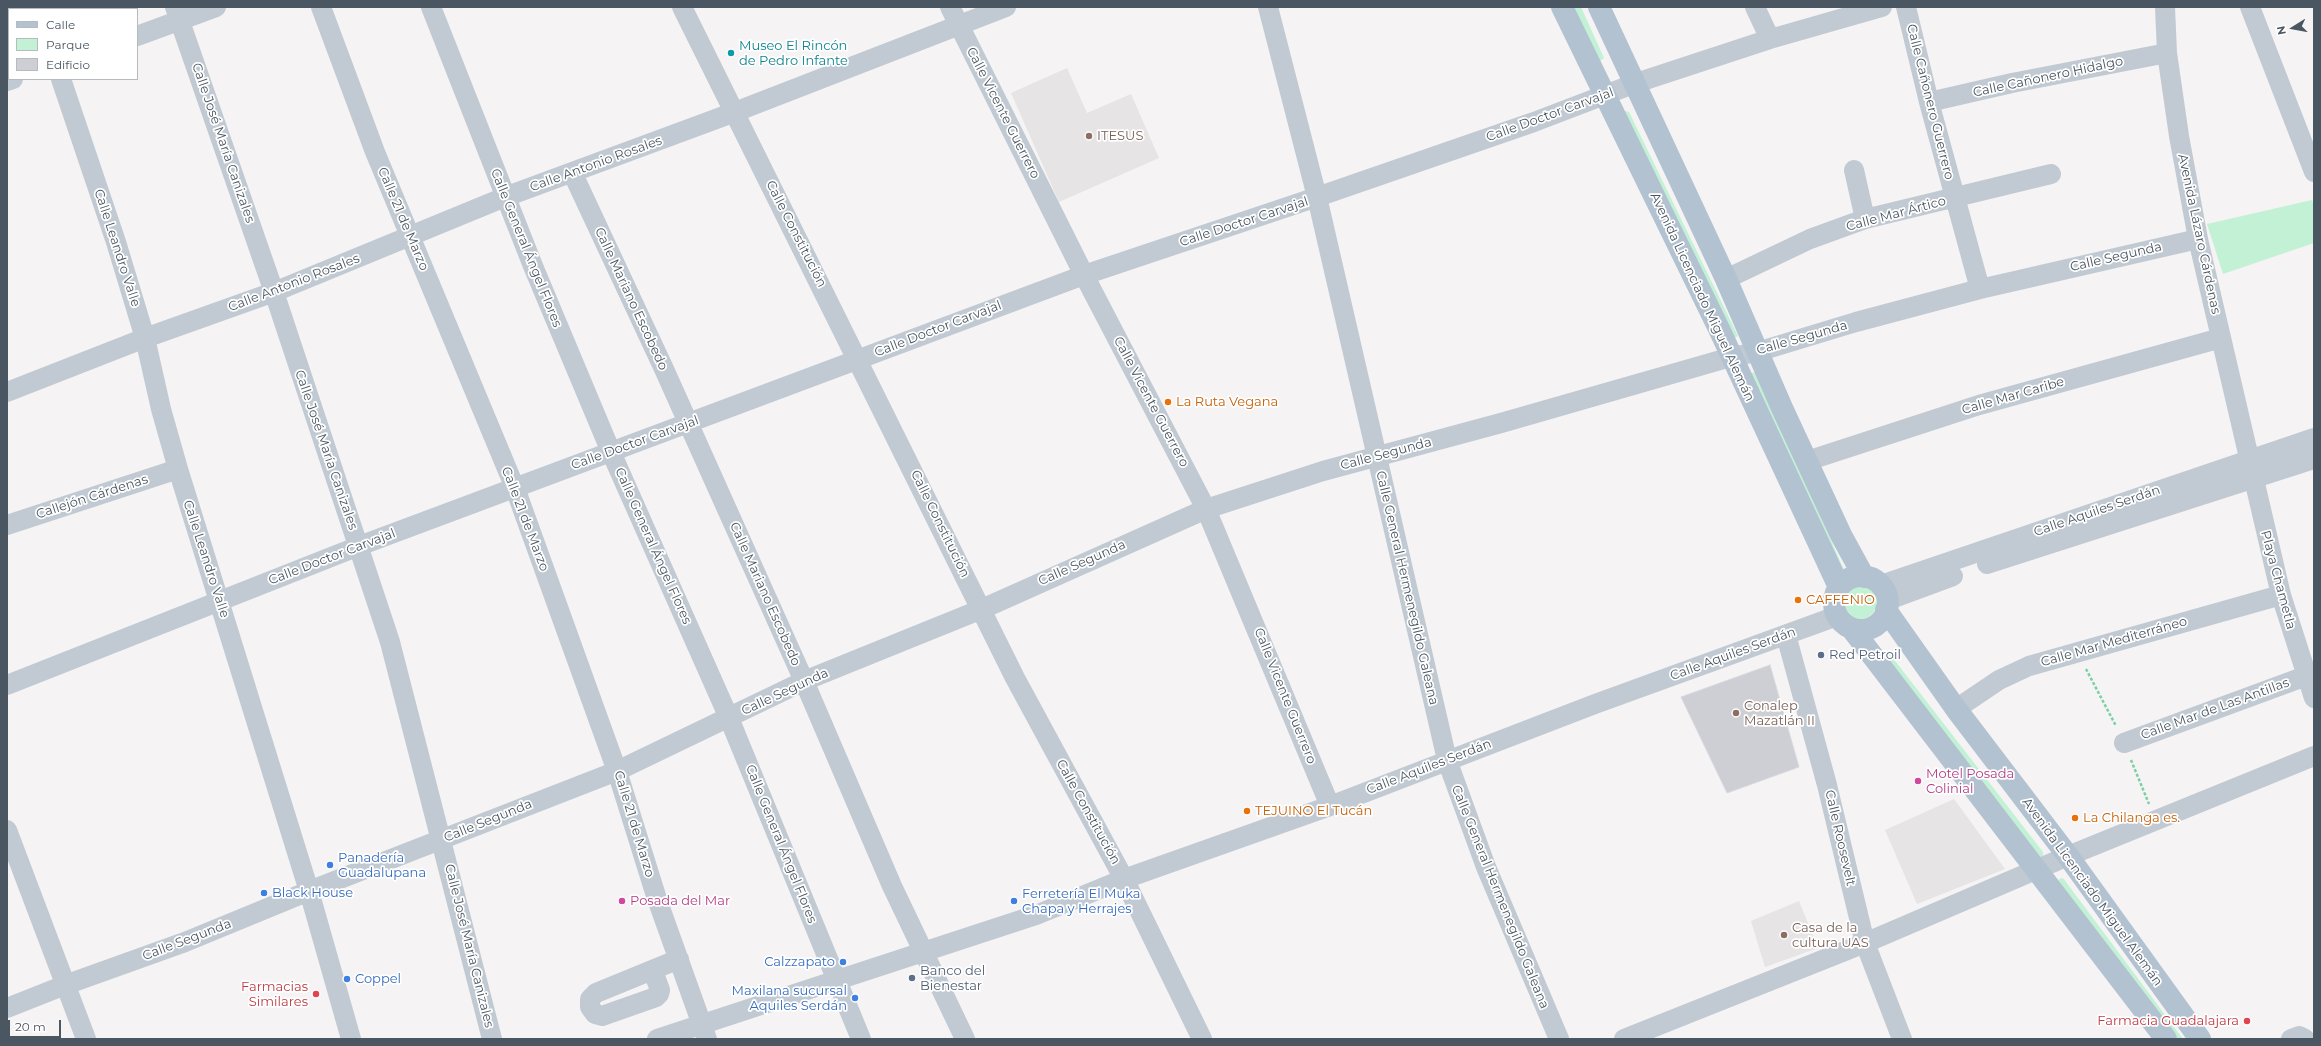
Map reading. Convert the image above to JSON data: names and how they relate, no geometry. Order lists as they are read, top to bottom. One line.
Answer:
{"streets":{"main road":["Avenida Licenciado Miguel Alemán"],"street":["Calle Cañonero Hidalgo","Calle Cañonero Guerrero","Calle Vicente Guerrero","Calle Doctor Carvajal","Calle José María Canizales","Calle Antonio Rosales","Calle Mar Ártico","Calle 21 de Marzo","Calle Constitución","Avenida Lázaro Cárdenas","Calle Leandro Valle","Calle General Ángel Flores","Calle Segunda","Calle Mariano Escobedo","Calle Mar Caribe","Callejón Cárdenas","Calle Aquiles Serdán","Playa Chametla","Calle General Hermenegildo Galeana","Calle Mar Mediterráneo","Calle Mar de Las Antillas","Calle Roosevelt"]},"crossings":[["Calle Cañonero Hidalgo","Calle Cañonero Guerrero"],["Calle Cañonero Hidalgo","Avenida Lázaro Cárdenas"],["Calle Cañonero Guerrero","Calle Mar Ártico"],["Calle Cañonero Guerrero","Calle Segunda"],["Calle Vicente Guerrero","Calle Doctor Carvajal"],["Calle Vicente Guerrero","Calle Antonio Rosales"],["Calle Vicente Guerrero","Calle Segunda"],["Calle Vicente Guerrero","Calle Aquiles Serdán"],["Calle Doctor Carvajal","Calle José María Canizales"],["Calle Doctor Carvajal","Calle 21 de Marzo"],["Calle Doctor Carvajal","Calle Constitución"],["Calle Doctor Carvajal","Calle Leandro Valle"],["Calle Doctor Carvajal","Calle General Ángel Flores"],["Calle Doctor Carvajal","Avenida Licenciado Miguel Alemán"],["Calle Doctor Carvajal","Calle Mariano Escobedo"],["Calle Doctor Carvajal","Calle General Hermenegildo Galeana"],["Calle José María Canizales","Calle Antonio Rosales"],["Calle José María Canizales","Calle Segunda"],["Calle Antonio Rosales","Calle 21 de Marzo"],["Calle Antonio Rosales","Calle Constitución"],["Calle Antonio Rosales","Calle Leandro Valle"],["Calle Antonio Rosales","Calle General Ángel Flores"],["Calle Antonio Rosales","Calle Mariano Escobedo"],["Calle Mar Ártico","Avenida Licenciado Miguel Alemán"],["Calle 21 de Marzo","Calle Segunda"],["Calle 21 de Marzo","Calle Aquiles Serdán"],["Calle Constitución","Calle Segunda"],["Calle Constitución","Calle Aquiles Serdán"],["Avenida Lázaro Cárdenas","Calle Segunda"],["Avenida Lázaro Cárdenas","Calle Mar Caribe"],["Avenida Lázaro Cárdenas","Calle Aquiles Serdán"],["Avenida Lázaro Cárdenas","Playa Chametla"],["Calle Leandro Valle","Calle Segunda"],["Calle Leandro Valle","Callejón Cárdenas"],["Calle General Ángel Flores","Calle Segunda"],["Calle General Ángel Flores","Calle Aquiles Serdán"],["Calle Segunda","Avenida Licenciado Miguel Alemán"],["Calle Segunda","Calle Mariano Escobedo"],["Calle Segunda","Calle General Hermenegildo Galeana"],["Avenida Licenciado Miguel Alemán","Calle Mar Caribe"],["Avenida Licenciado Miguel Alemán","Calle Aquiles Serdán"],["Avenida Licenciado Miguel Alemán","Calle Mar Mediterráneo"],["Calle Mariano Escobedo","Calle Aquiles Serdán"],["Calle Aquiles Serdán","Playa Chametla"],["Calle Aquiles Serdán","Calle General Hermenegildo Galeana"],["Calle Aquiles Serdán","Calle Roosevelt"],["Playa Chametla","Calle Mar Mediterráneo"],["Playa Chametla","Calle Mar de Las Antillas"]],"places":["Museo El Rincón de Pedro Infante","ITESUS","La Ruta Vegana","CAFFENIO","Red Petroil","Conalep Mazatlán II","Motel Posada Colinial","TEJUINO El Tucán","La Chilanga es.","Panadería Guadalupana","Black House","Posada del Mar","Ferretería El Muka Chapa y Herrajes","Casa de la cultura UAS","Calzzapato","Banco del Bienestar","Coppel","Farmacias Similares","Maxilana sucursal Aquiles Serdán","Farmacia Guadalajara"],"legend":["Calle","Parque","Edificio"],"scale_bar":"20 m","north":"left"}
